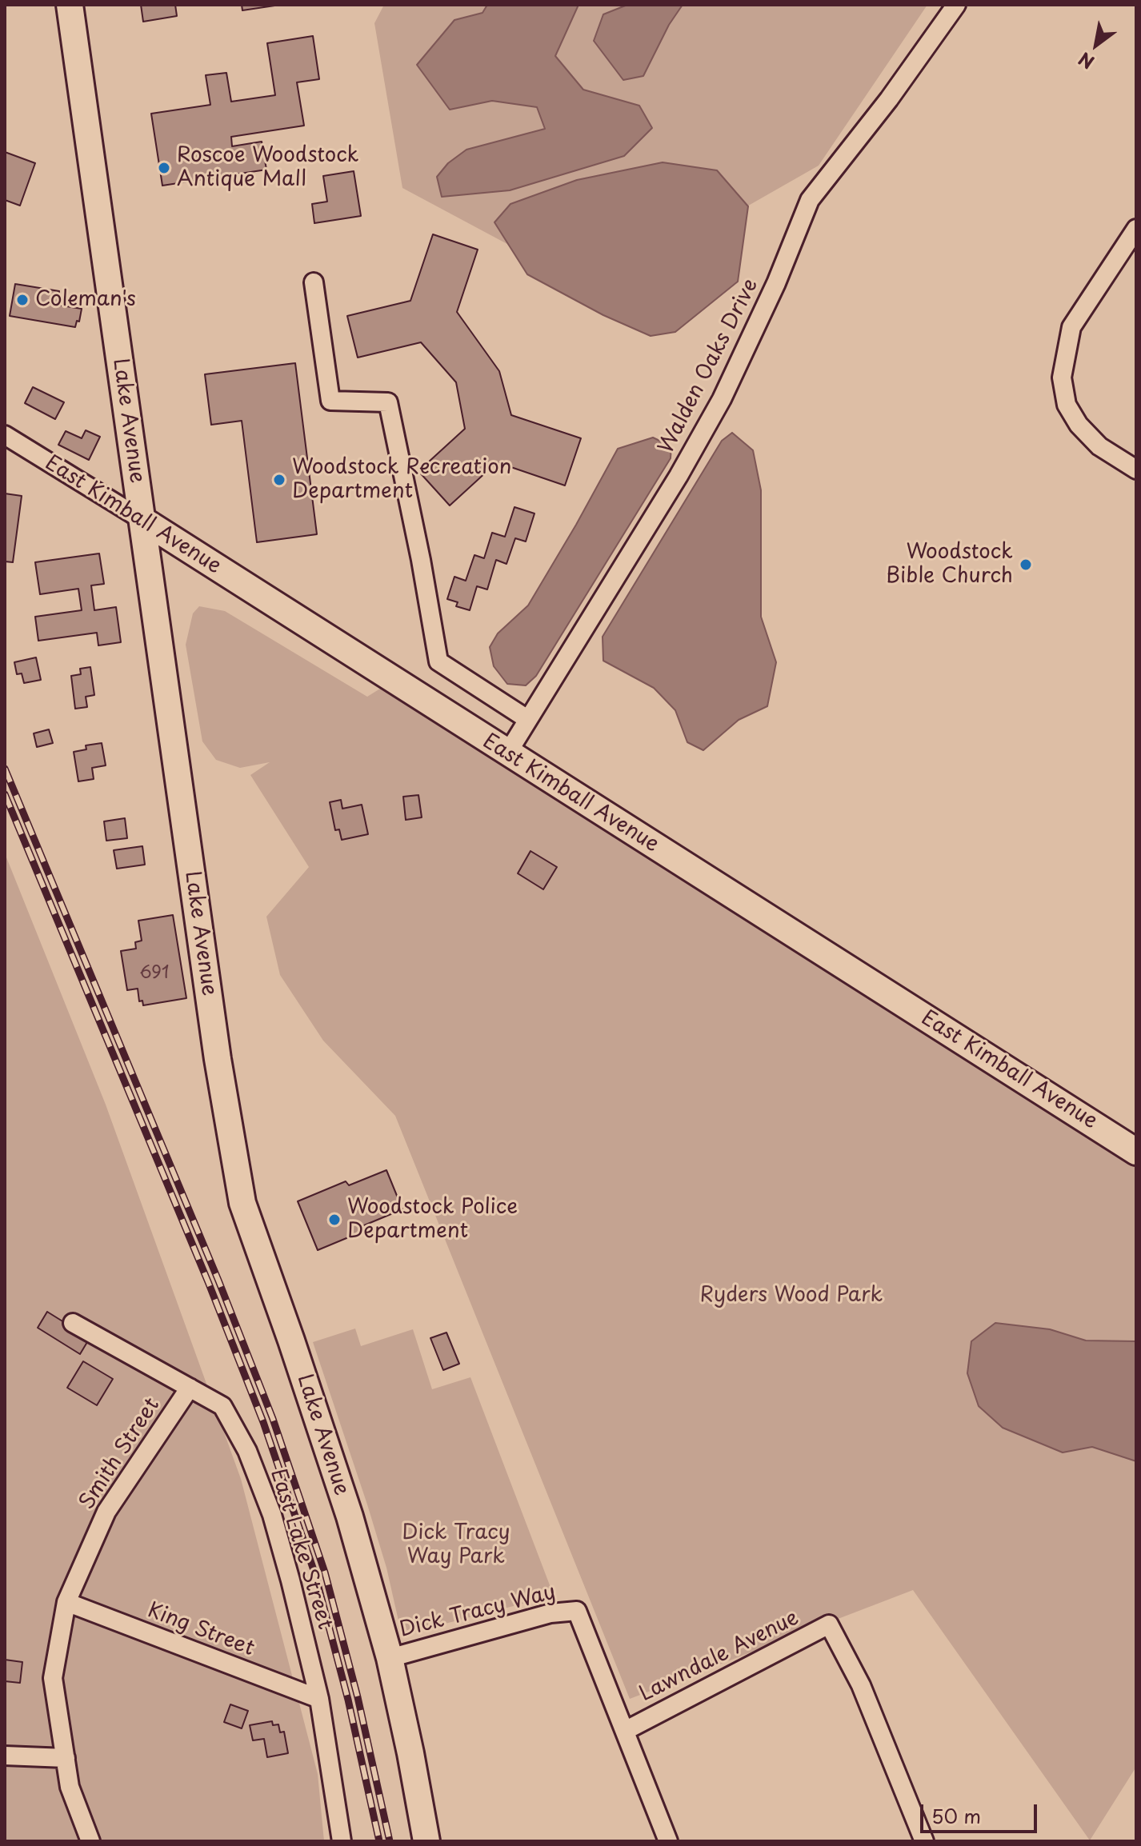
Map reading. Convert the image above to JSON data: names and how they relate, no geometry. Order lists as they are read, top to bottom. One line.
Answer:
{"streets":{"street":["Walden Oaks Drive","Lake Avenue","East Kimball Avenue","Smith Street","East Lake Street","Dick Tracy Way","King Street","Lawndale Avenue"]},"crossings":[["Walden Oaks Drive","East Kimball Avenue"],["Lake Avenue","East Kimball Avenue"],["Lake Avenue","Dick Tracy Way"],["Smith Street","East Lake Street"],["Smith Street","King Street"],["East Lake Street","King Street"],["Dick Tracy Way","Lawndale Avenue"]],"parks":["Ryders Wood Park","Dick Tracy Way Park"],"places":["Roscoe Woodstock Antique Mall","Coleman's","Woodstock Recreation Department","Woodstock Bible Church","Woodstock Police Department"],"house_numbers":["691"],"scale_bar":"50 m","north":"bottom left"}
